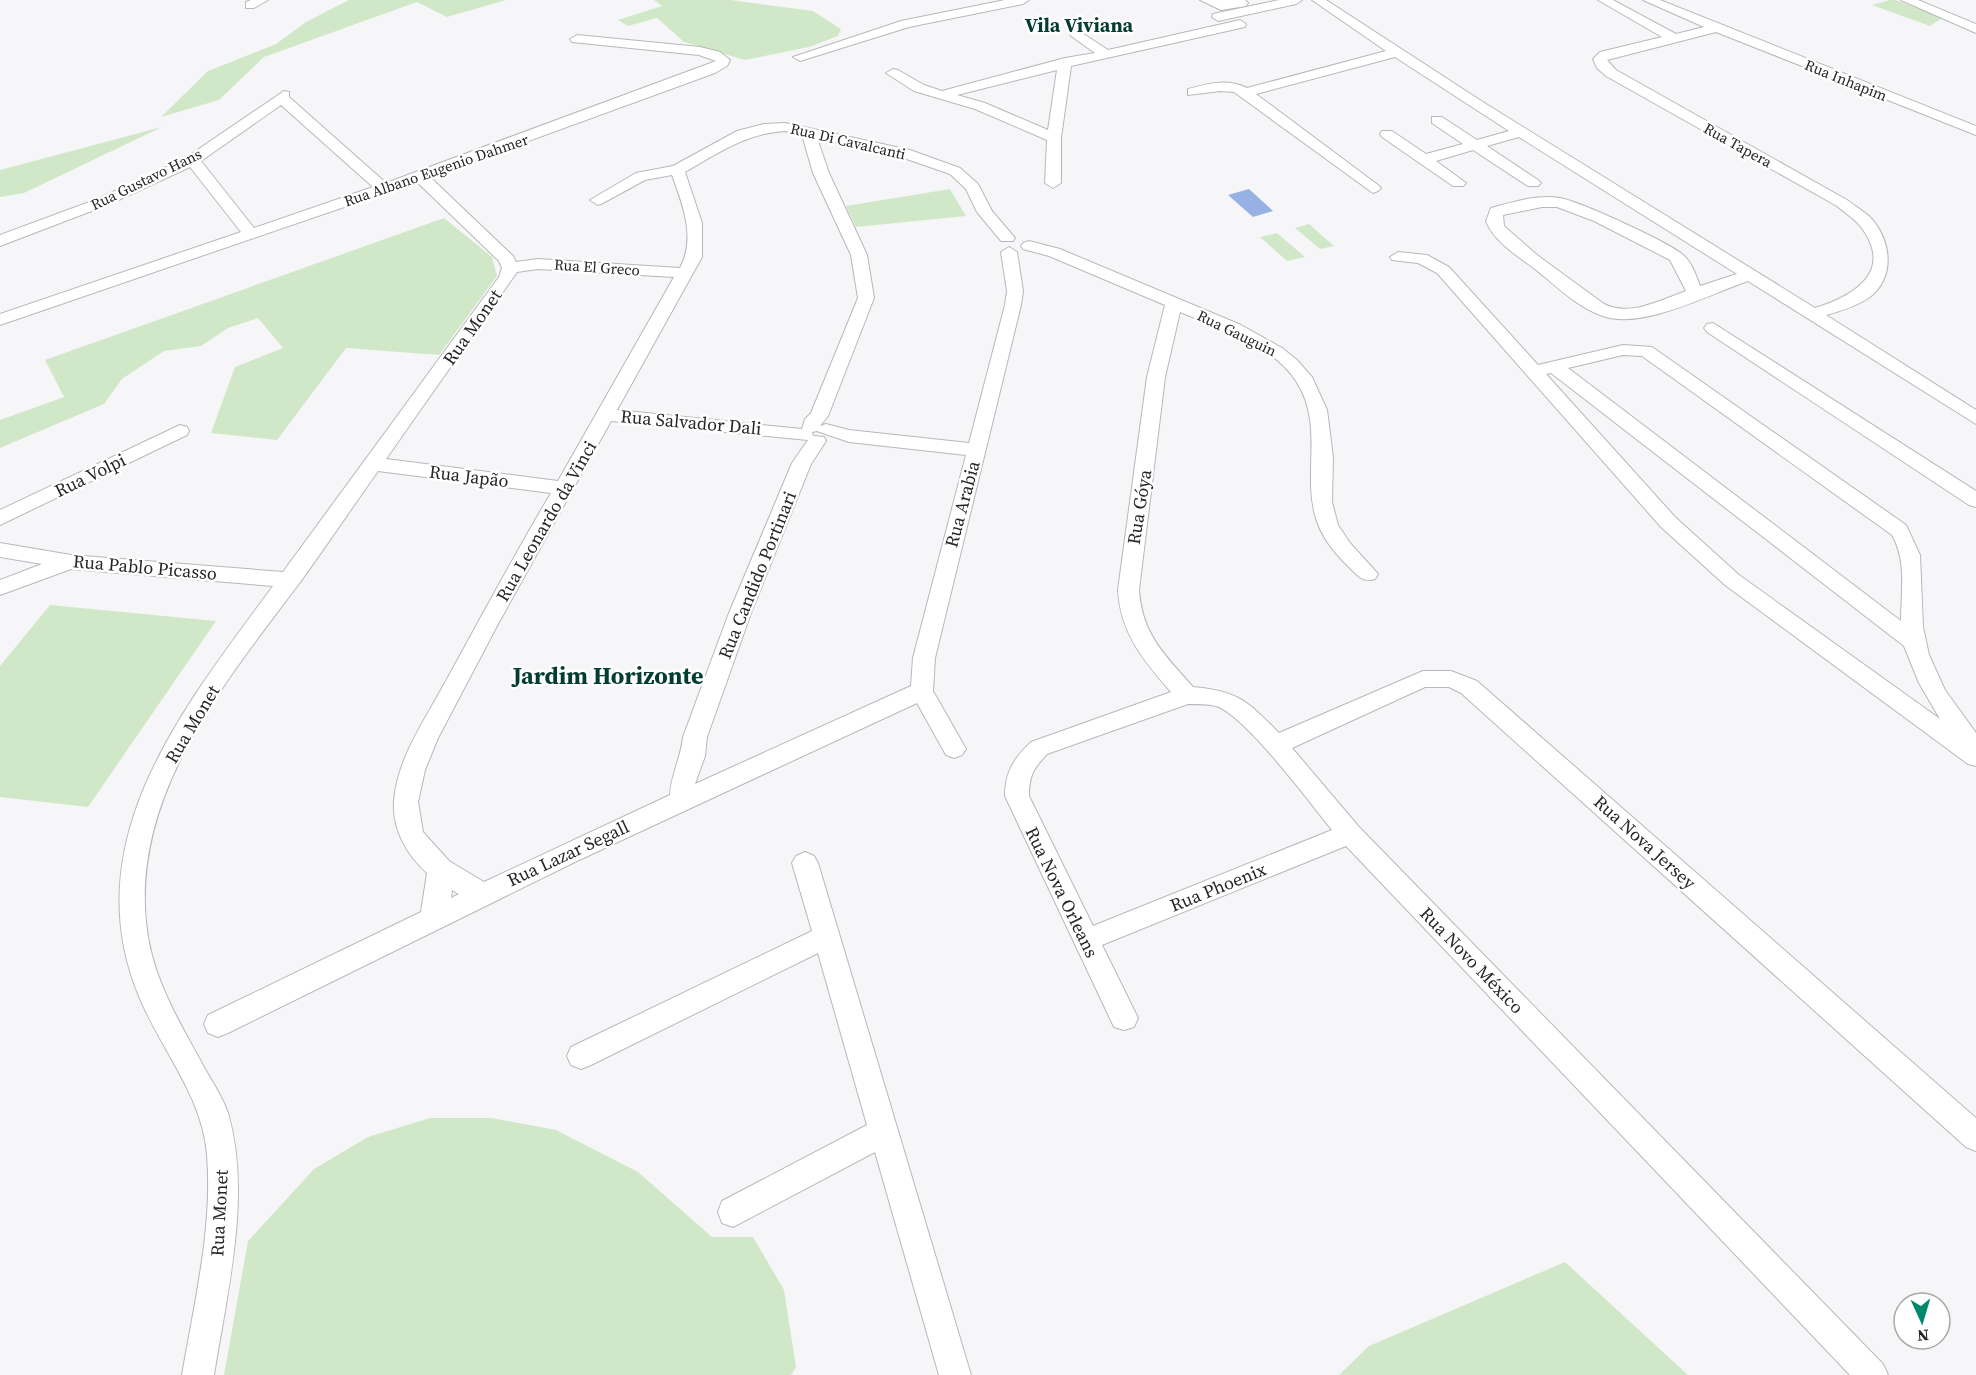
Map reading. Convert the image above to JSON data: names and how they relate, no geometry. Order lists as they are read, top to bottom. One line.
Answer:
{"streets":{"street":["Rua Inhapim","Rua Di Cavalcanti","Rua Tapera","Rua Albano Eugenio Dahmer","Rua Gustavo Hans","Rua El Greco","Rua Monet","Rua Gauguin","Rua Salvador Dali","Rua Volpi","Rua Japão","Rua Arabia","Rua Góya","Rua Leonardo da Vinci","Rua Pablo Picasso","Rua Candido Portinari","Rua Nova Jersey","Rua Lazar Segall","Rua Phoenix","Rua Nova Orleans","Rua Novo México"]},"crossings":[["Rua Inhapim","Rua Tapera"],["Rua Di Cavalcanti","Rua Gauguin"],["Rua Di Cavalcanti","Rua Arabia"],["Rua Di Cavalcanti","Rua Leonardo da Vinci"],["Rua Di Cavalcanti","Rua Candido Portinari"],["Rua Albano Eugenio Dahmer","Rua Gustavo Hans"],["Rua Albano Eugenio Dahmer","Rua Monet"],["Rua El Greco","Rua Monet"],["Rua El Greco","Rua Leonardo da Vinci"],["Rua Monet","Rua Japão"],["Rua Monet","Rua Pablo Picasso"],["Rua Gauguin","Rua Arabia"],["Rua Gauguin","Rua Góya"],["Rua Salvador Dali","Rua Arabia"],["Rua Salvador Dali","Rua Leonardo da Vinci"],["Rua Salvador Dali","Rua Candido Portinari"],["Rua Japão","Rua Leonardo da Vinci"],["Rua Arabia","Rua Lazar Segall"],["Rua Góya","Rua Novo México"],["Rua Leonardo da Vinci","Rua Lazar Segall"],["Rua Candido Portinari","Rua Lazar Segall"],["Rua Nova Jersey","Rua Novo México"],["Rua Phoenix","Rua Nova Orleans"],["Rua Phoenix","Rua Novo México"],["Rua Nova Orleans","Rua Novo México"]],"districts":["Vila Viviana","Jardim Horizonte"],"north":"bottom"}
